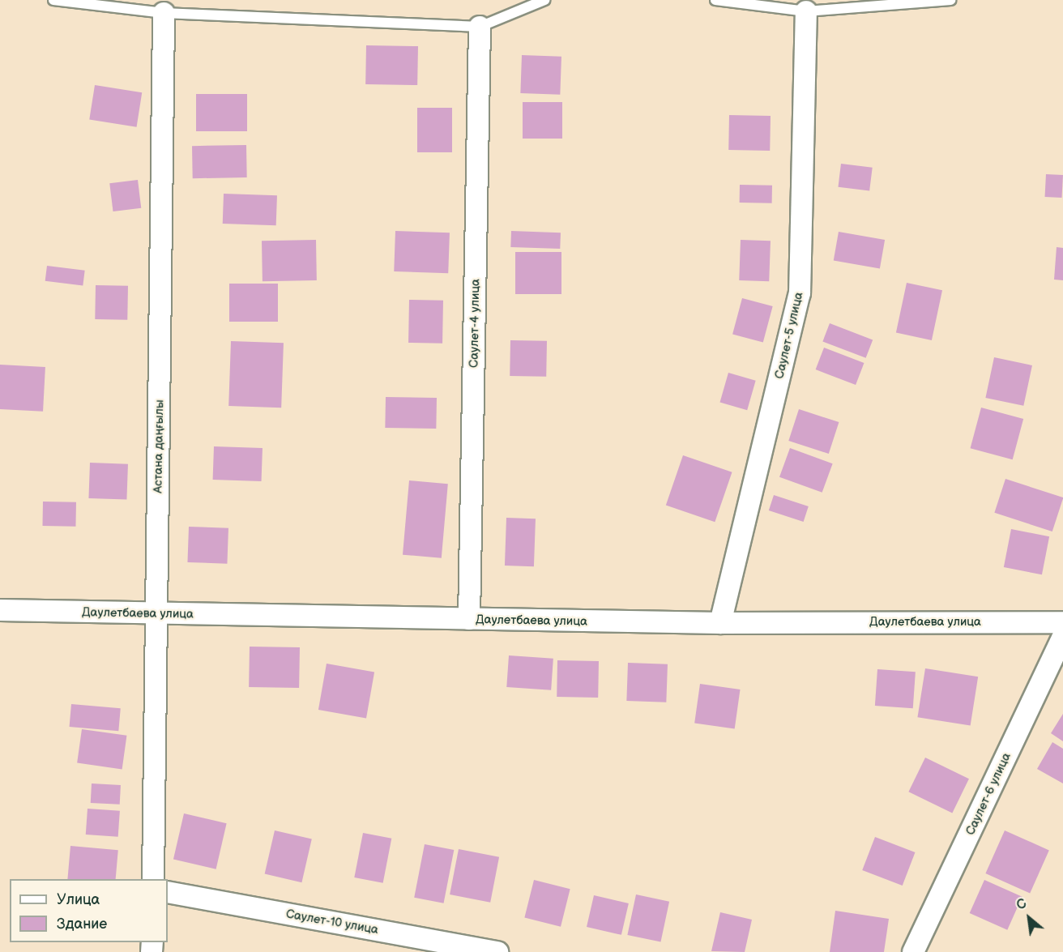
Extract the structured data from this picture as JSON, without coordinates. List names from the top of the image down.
{
  "streets": {
    "street": [
      "Саулет-4 улица",
      "Саулет-5 улица",
      "Астана даңғылы",
      "Даулетбаева улица",
      "Саулет-6 улица",
      "Саулет-10 улица"
    ]
  },
  "crossings": [
    ["Саулет-4 улица", "Даулетбаева улица"],
    ["Саулет-5 улица", "Даулетбаева улица"],
    ["Астана даңғылы", "Даулетбаева улица"]
  ],
  "legend": ["Улица", "Здание"],
  "north": "top left"
}
